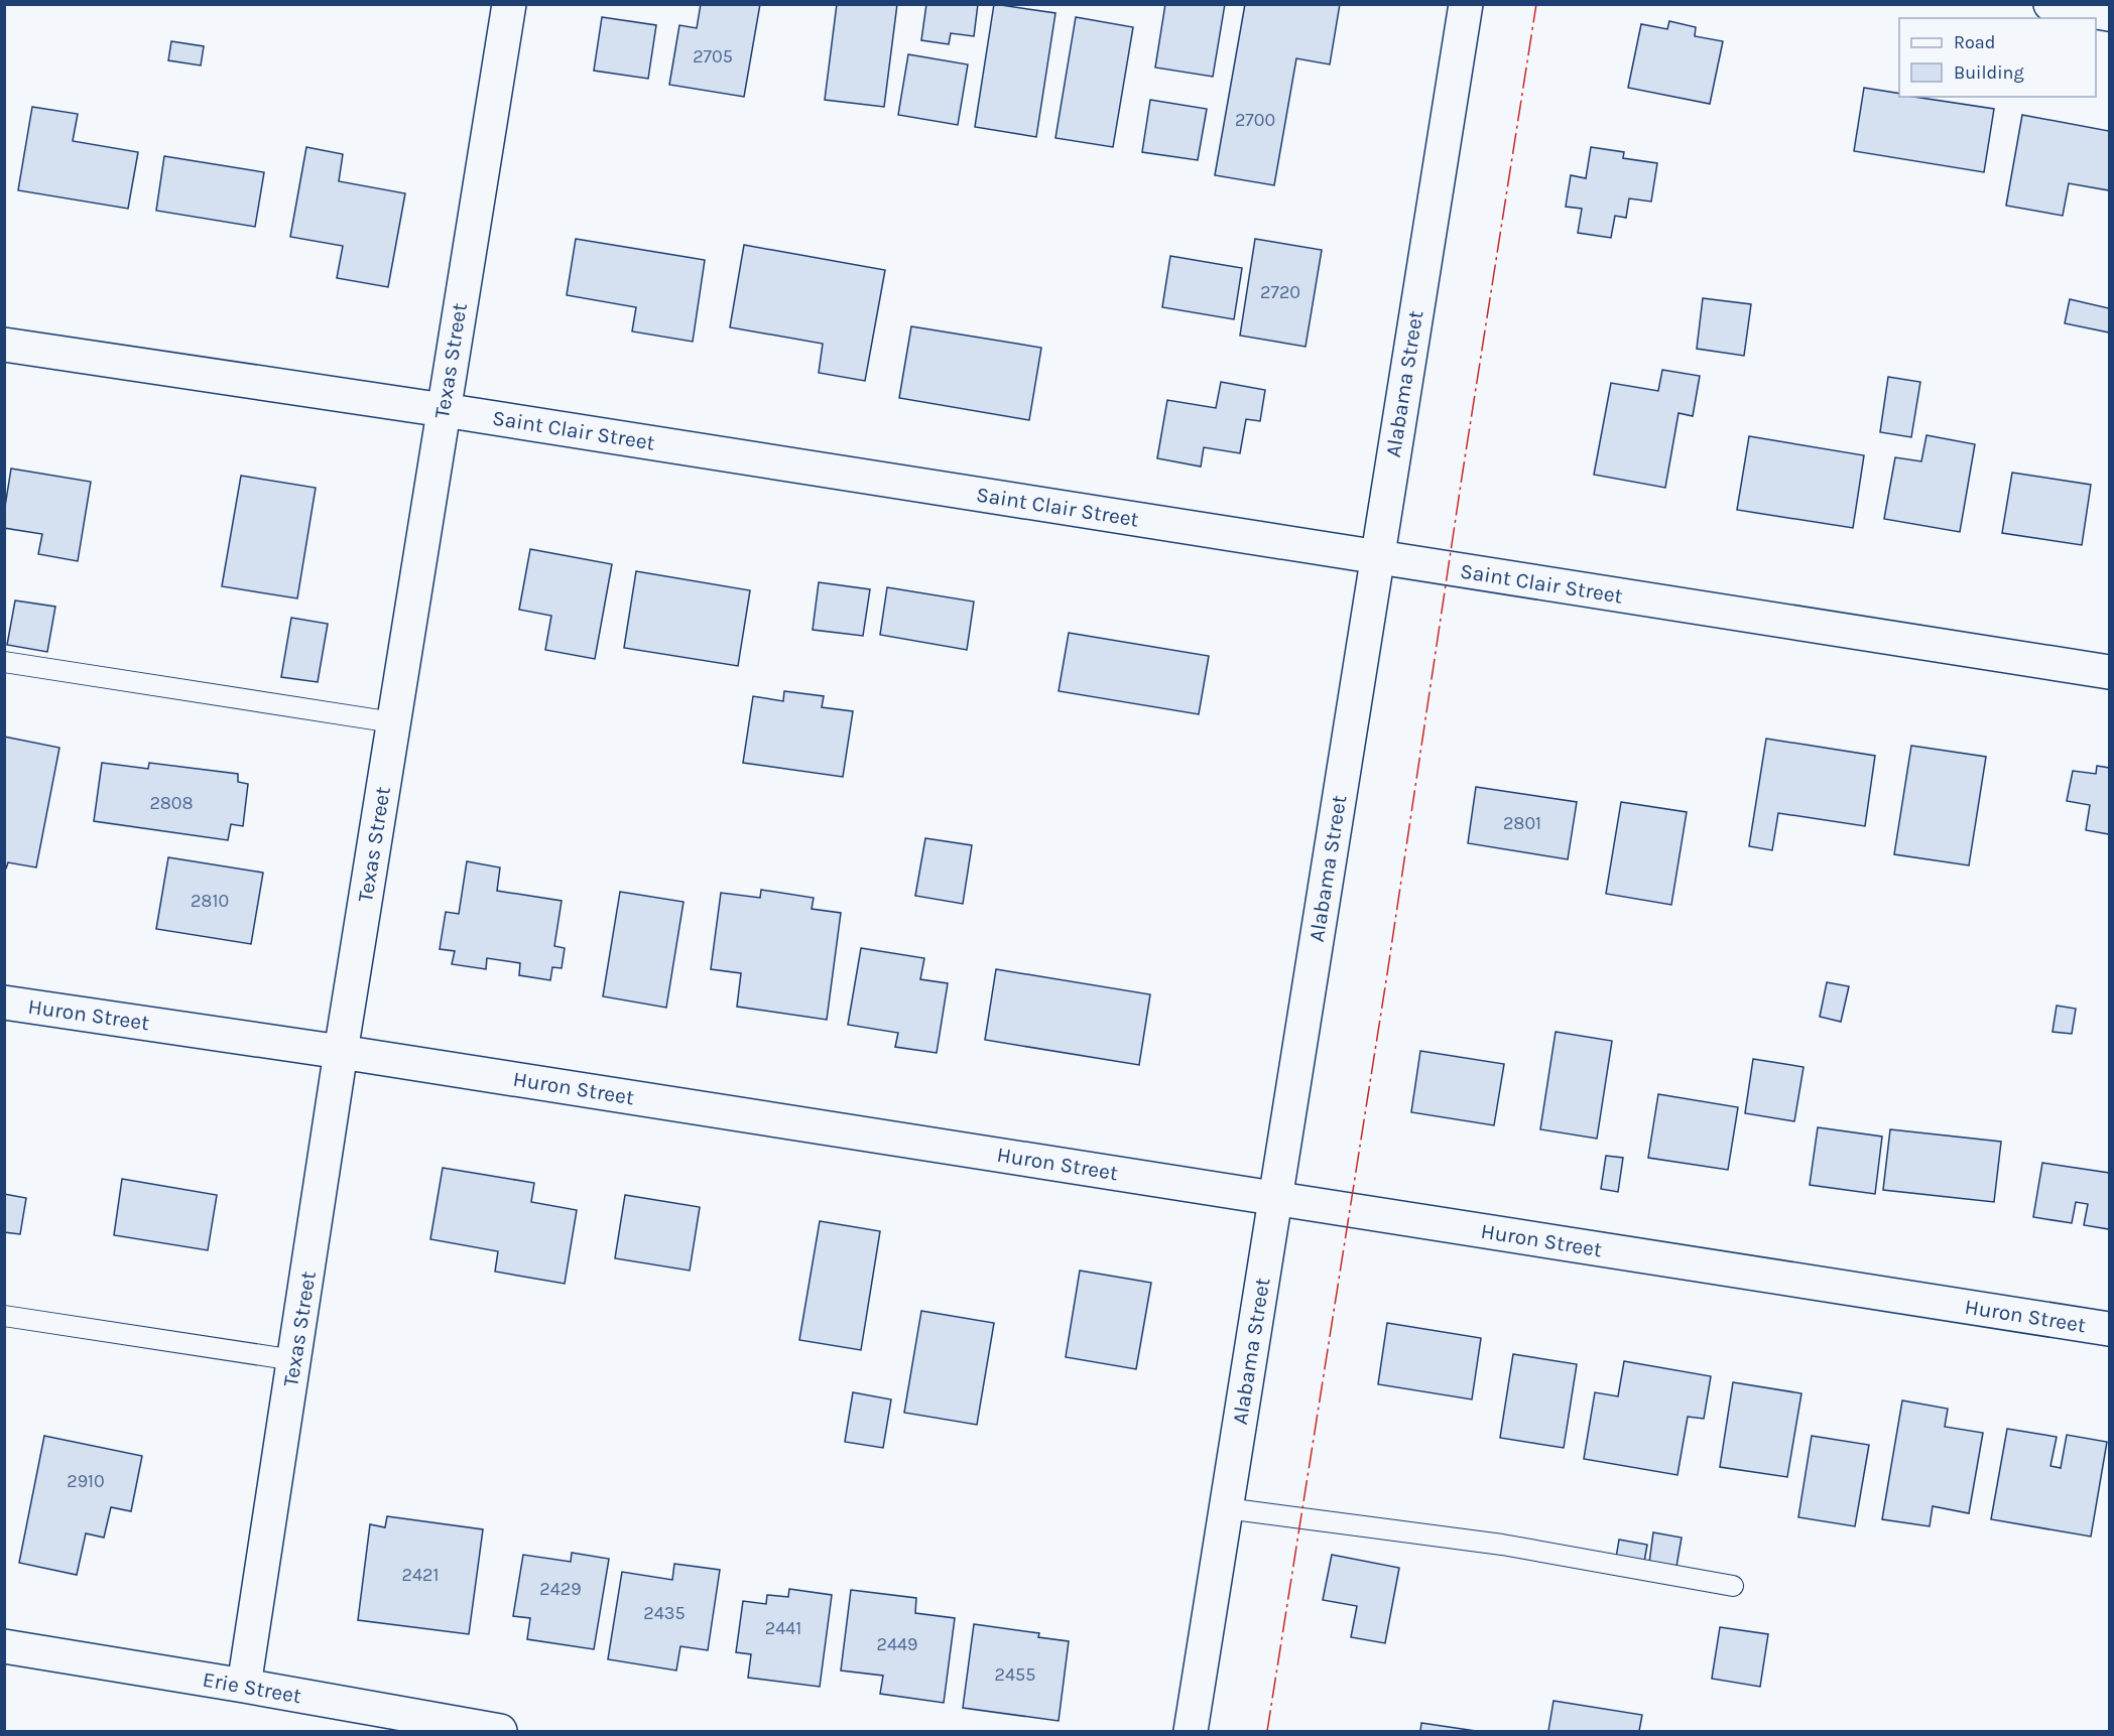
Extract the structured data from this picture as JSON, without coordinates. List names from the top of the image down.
{
  "streets": {
    "street": [
      "Texas Street",
      "Alabama Street",
      "Saint Clair Street",
      "Huron Street",
      "Erie Street"
    ]
  },
  "crossings": [
    ["Texas Street", "Saint Clair Street"],
    ["Texas Street", "Huron Street"],
    ["Texas Street", "Erie Street"],
    ["Alabama Street", "Saint Clair Street"],
    ["Alabama Street", "Huron Street"]
  ],
  "house_numbers": [
    "2705",
    "2700",
    "2720",
    "2808",
    "2801",
    "2810",
    "2910",
    "2421",
    "2429",
    "2435",
    "2441",
    "2449",
    "2455"
  ],
  "legend": ["Road", "Building"]
}
